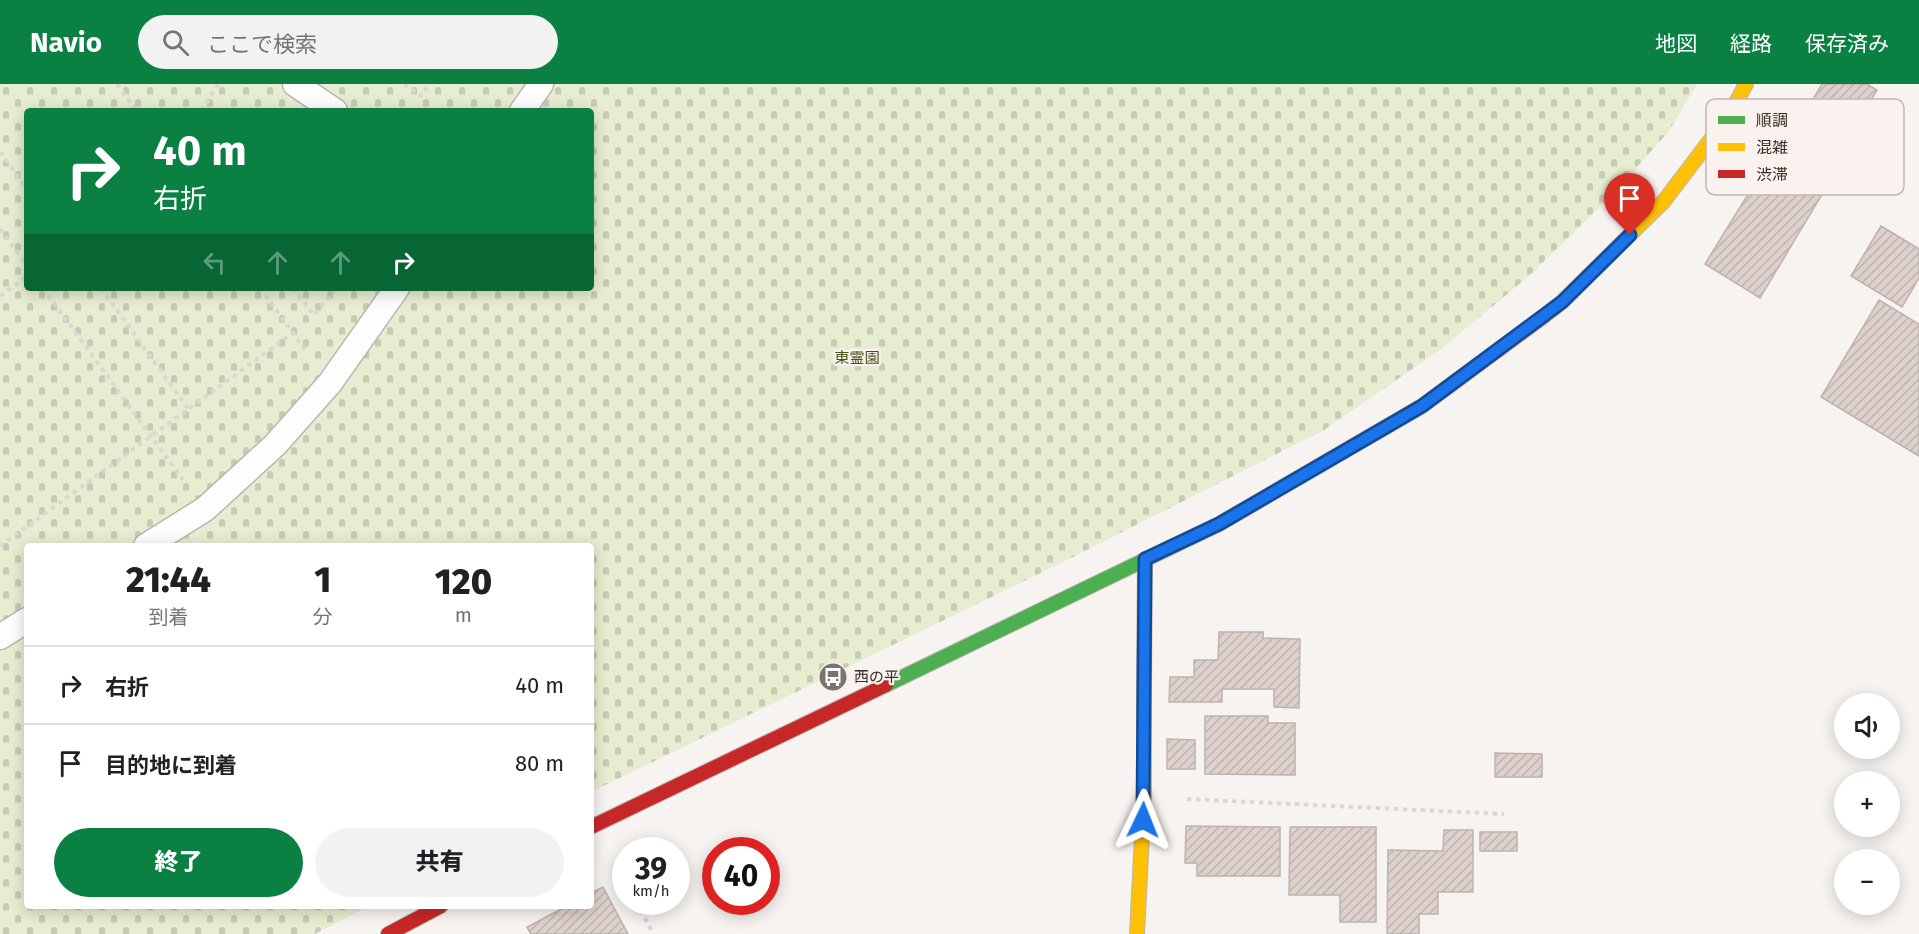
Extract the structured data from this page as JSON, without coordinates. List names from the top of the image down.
{
  "parks": ["東霊園"],
  "places": {
    "bus stop": ["西の平"]
  },
  "legend": ["順調", "混雑", "渋滞"],
  "page": {
    "header": "Navio",
    "search": "ここで検索",
    "nav": ["地図", "経路", "保存済み"],
    "turn": ["40 m", "右折"],
    "eta": [
      "21:44",
      "到着",
      "1",
      "分",
      "120",
      "m"
    ],
    "list": [
      {
        "name": "右折",
        "value": "40 m"
      },
      {
        "name": "目的地に到着",
        "value": "80 m"
      }
    ],
    "map_buttons": ["+", "−"],
    "buttons": ["終了", "共有"],
    "speed": "39 km/h",
    "limit": "40"
  }
}
